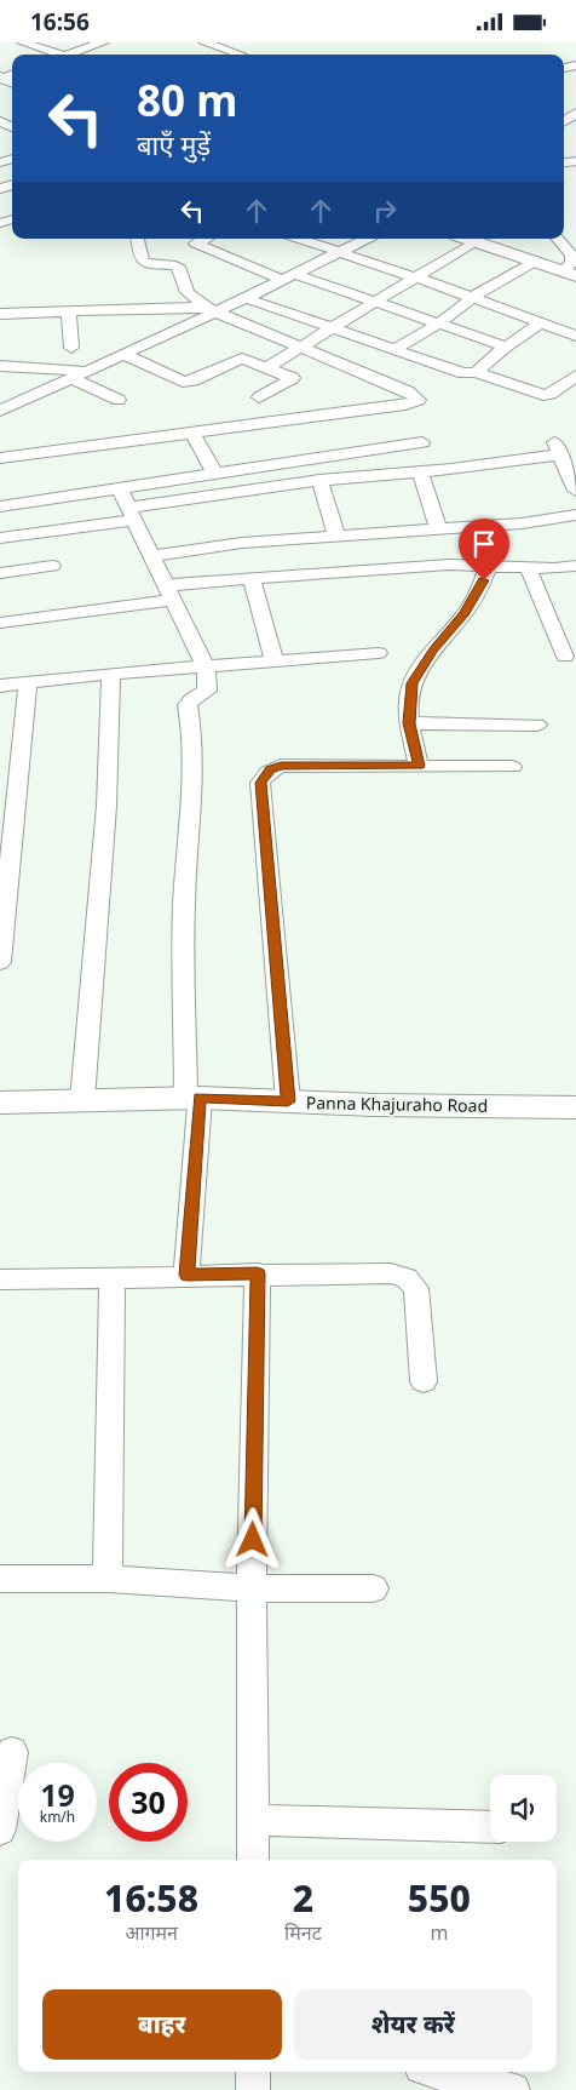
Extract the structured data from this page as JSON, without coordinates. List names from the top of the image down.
{
  "streets": {
    "main road": ["Panna Khajuraho Road"]
  },
  "page": {
    "status": "16:56",
    "turn": ["80 m", "बाएँ मुड़ें"],
    "speed": "19 km/h",
    "limit": "30",
    "eta": [
      "16:58",
      "आगमन",
      "2",
      "मिनट",
      "550",
      "m"
    ],
    "buttons": ["बाहर", "शेयर करें"]
  }
}
